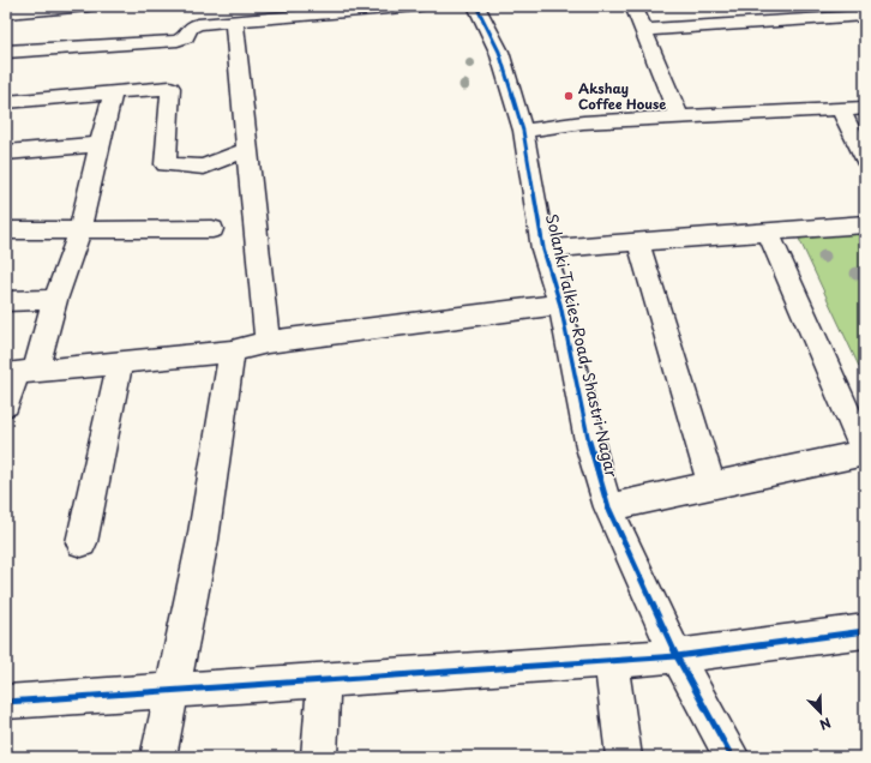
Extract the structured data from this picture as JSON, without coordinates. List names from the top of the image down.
{
  "streets": {
    "street": ["Solanki Talkies Road, Shastri Nagar"]
  },
  "places": ["Akshay Coffee House"],
  "north": "bottom right"
}
